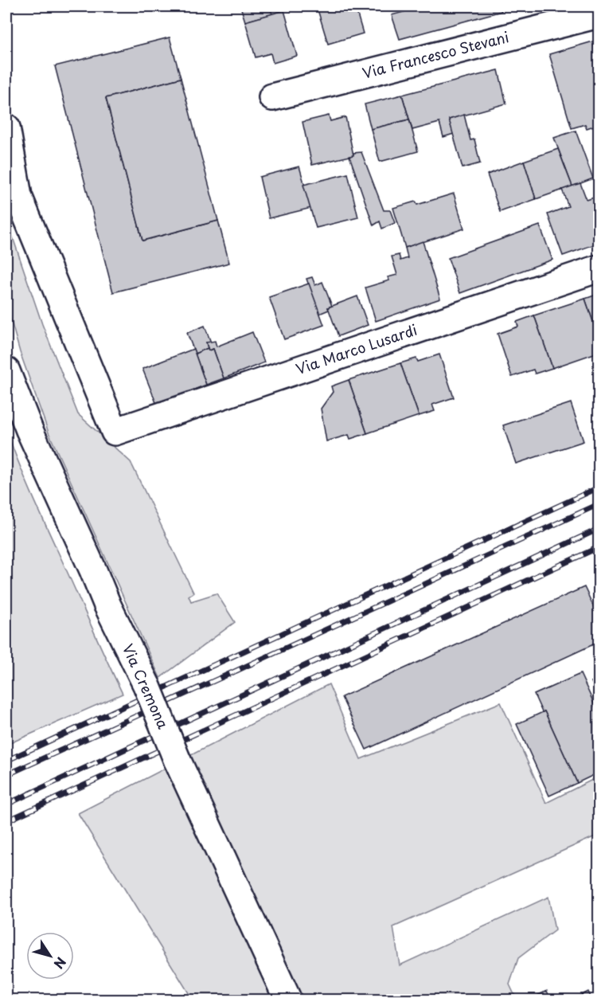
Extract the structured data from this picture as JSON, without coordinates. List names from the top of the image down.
{
  "streets": {
    "street": ["Via Francesco Stevani", "Via Marco Lusardi", "Via Cremona"]
  },
  "north": "bottom right"
}
